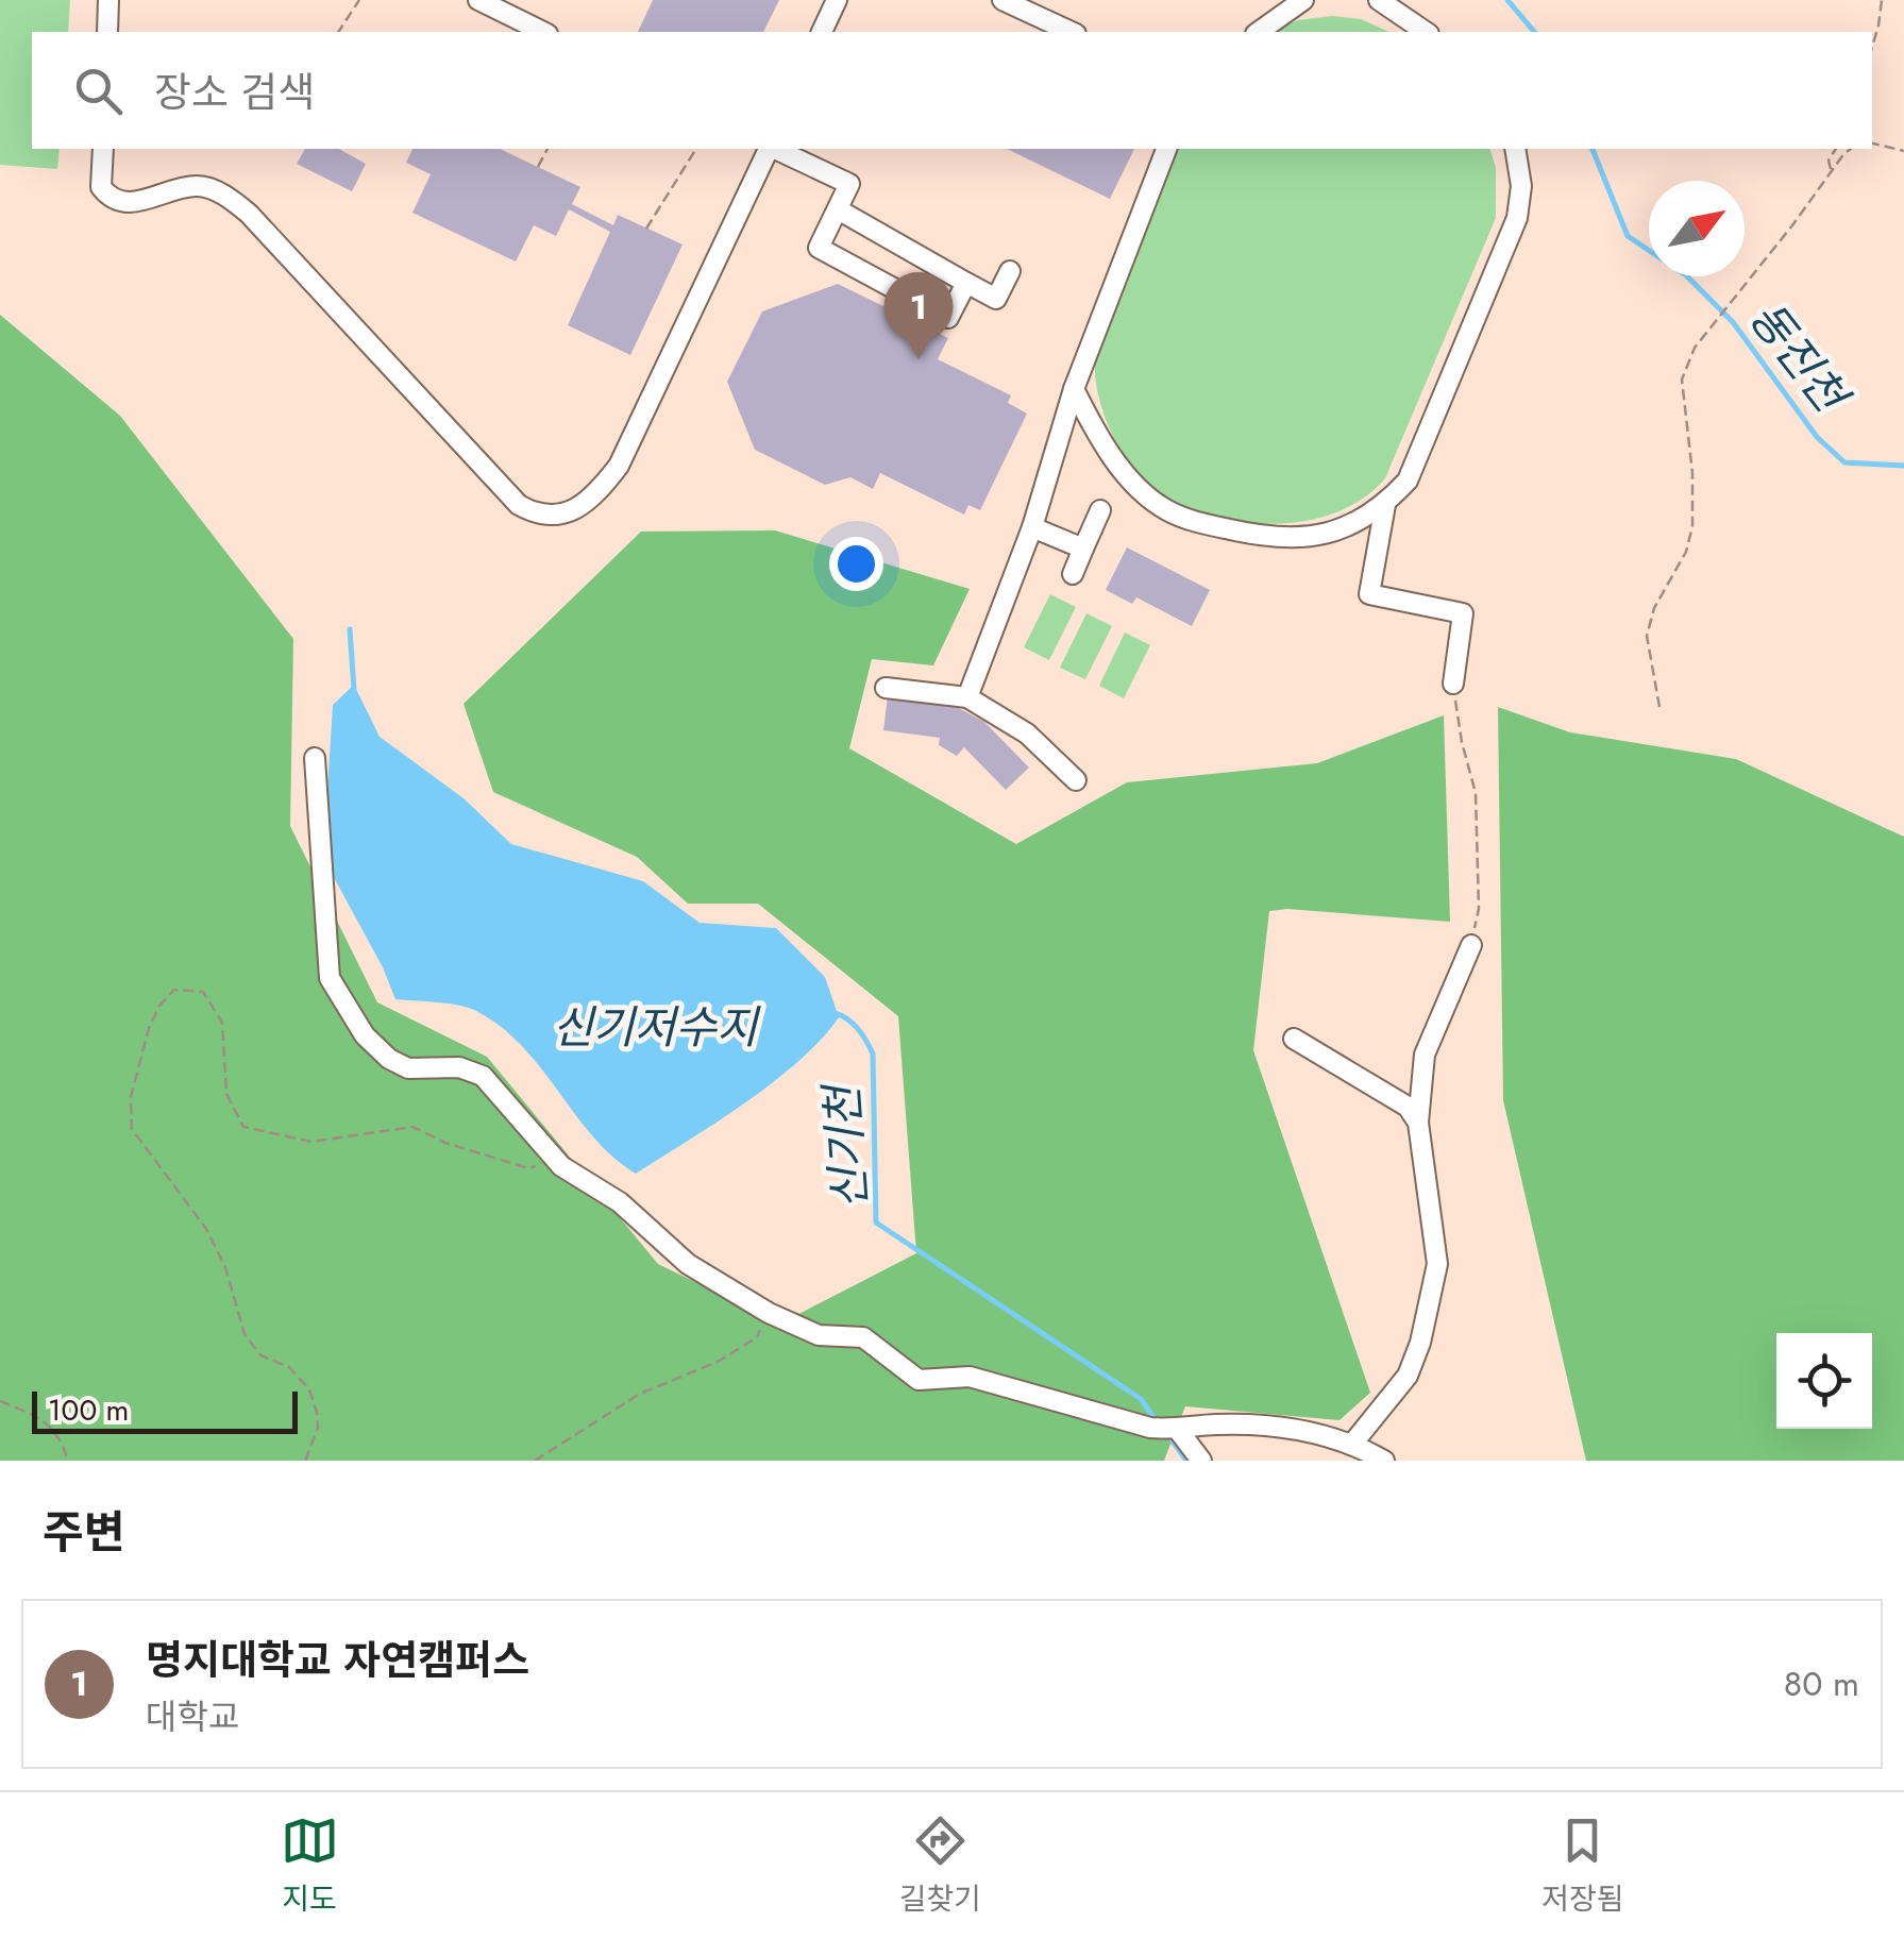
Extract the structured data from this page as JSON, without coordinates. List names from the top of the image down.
{
  "water": ["동진천", "신기저수지", "신기천"],
  "scale_bar": "100 m",
  "north": "top right",
  "page": {
    "search": "장소 검색",
    "pins": "1",
    "scale": "100 m",
    "heading": "주변",
    "list": [
      {
        "mark": "1",
        "name": "명지대학교 자연캠퍼스",
        "note": "대학교",
        "value": "80 m"
      }
    ],
    "nav": ["지도", "길찾기", "저장됨"]
  }
}
